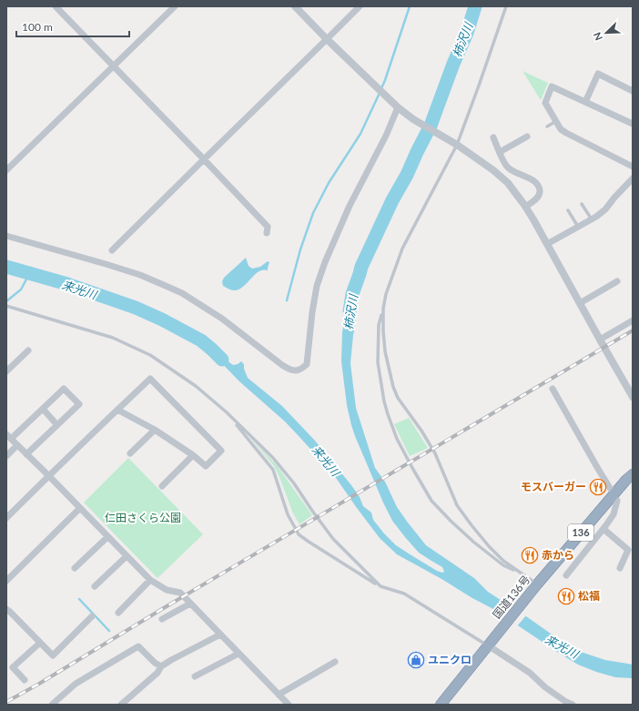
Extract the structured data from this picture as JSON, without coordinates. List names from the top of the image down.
{
  "streets": {
    "highway": ["136", "国道136号"]
  },
  "water": ["柿沢川", "来光川"],
  "parks": ["仁田さくら公園"],
  "places": {
    "restaurant": ["モスバーガー", "赤から", "松福"],
    "shop": ["ユニクロ"]
  },
  "scale_bar": "100 m",
  "north": "bottom left"
}
